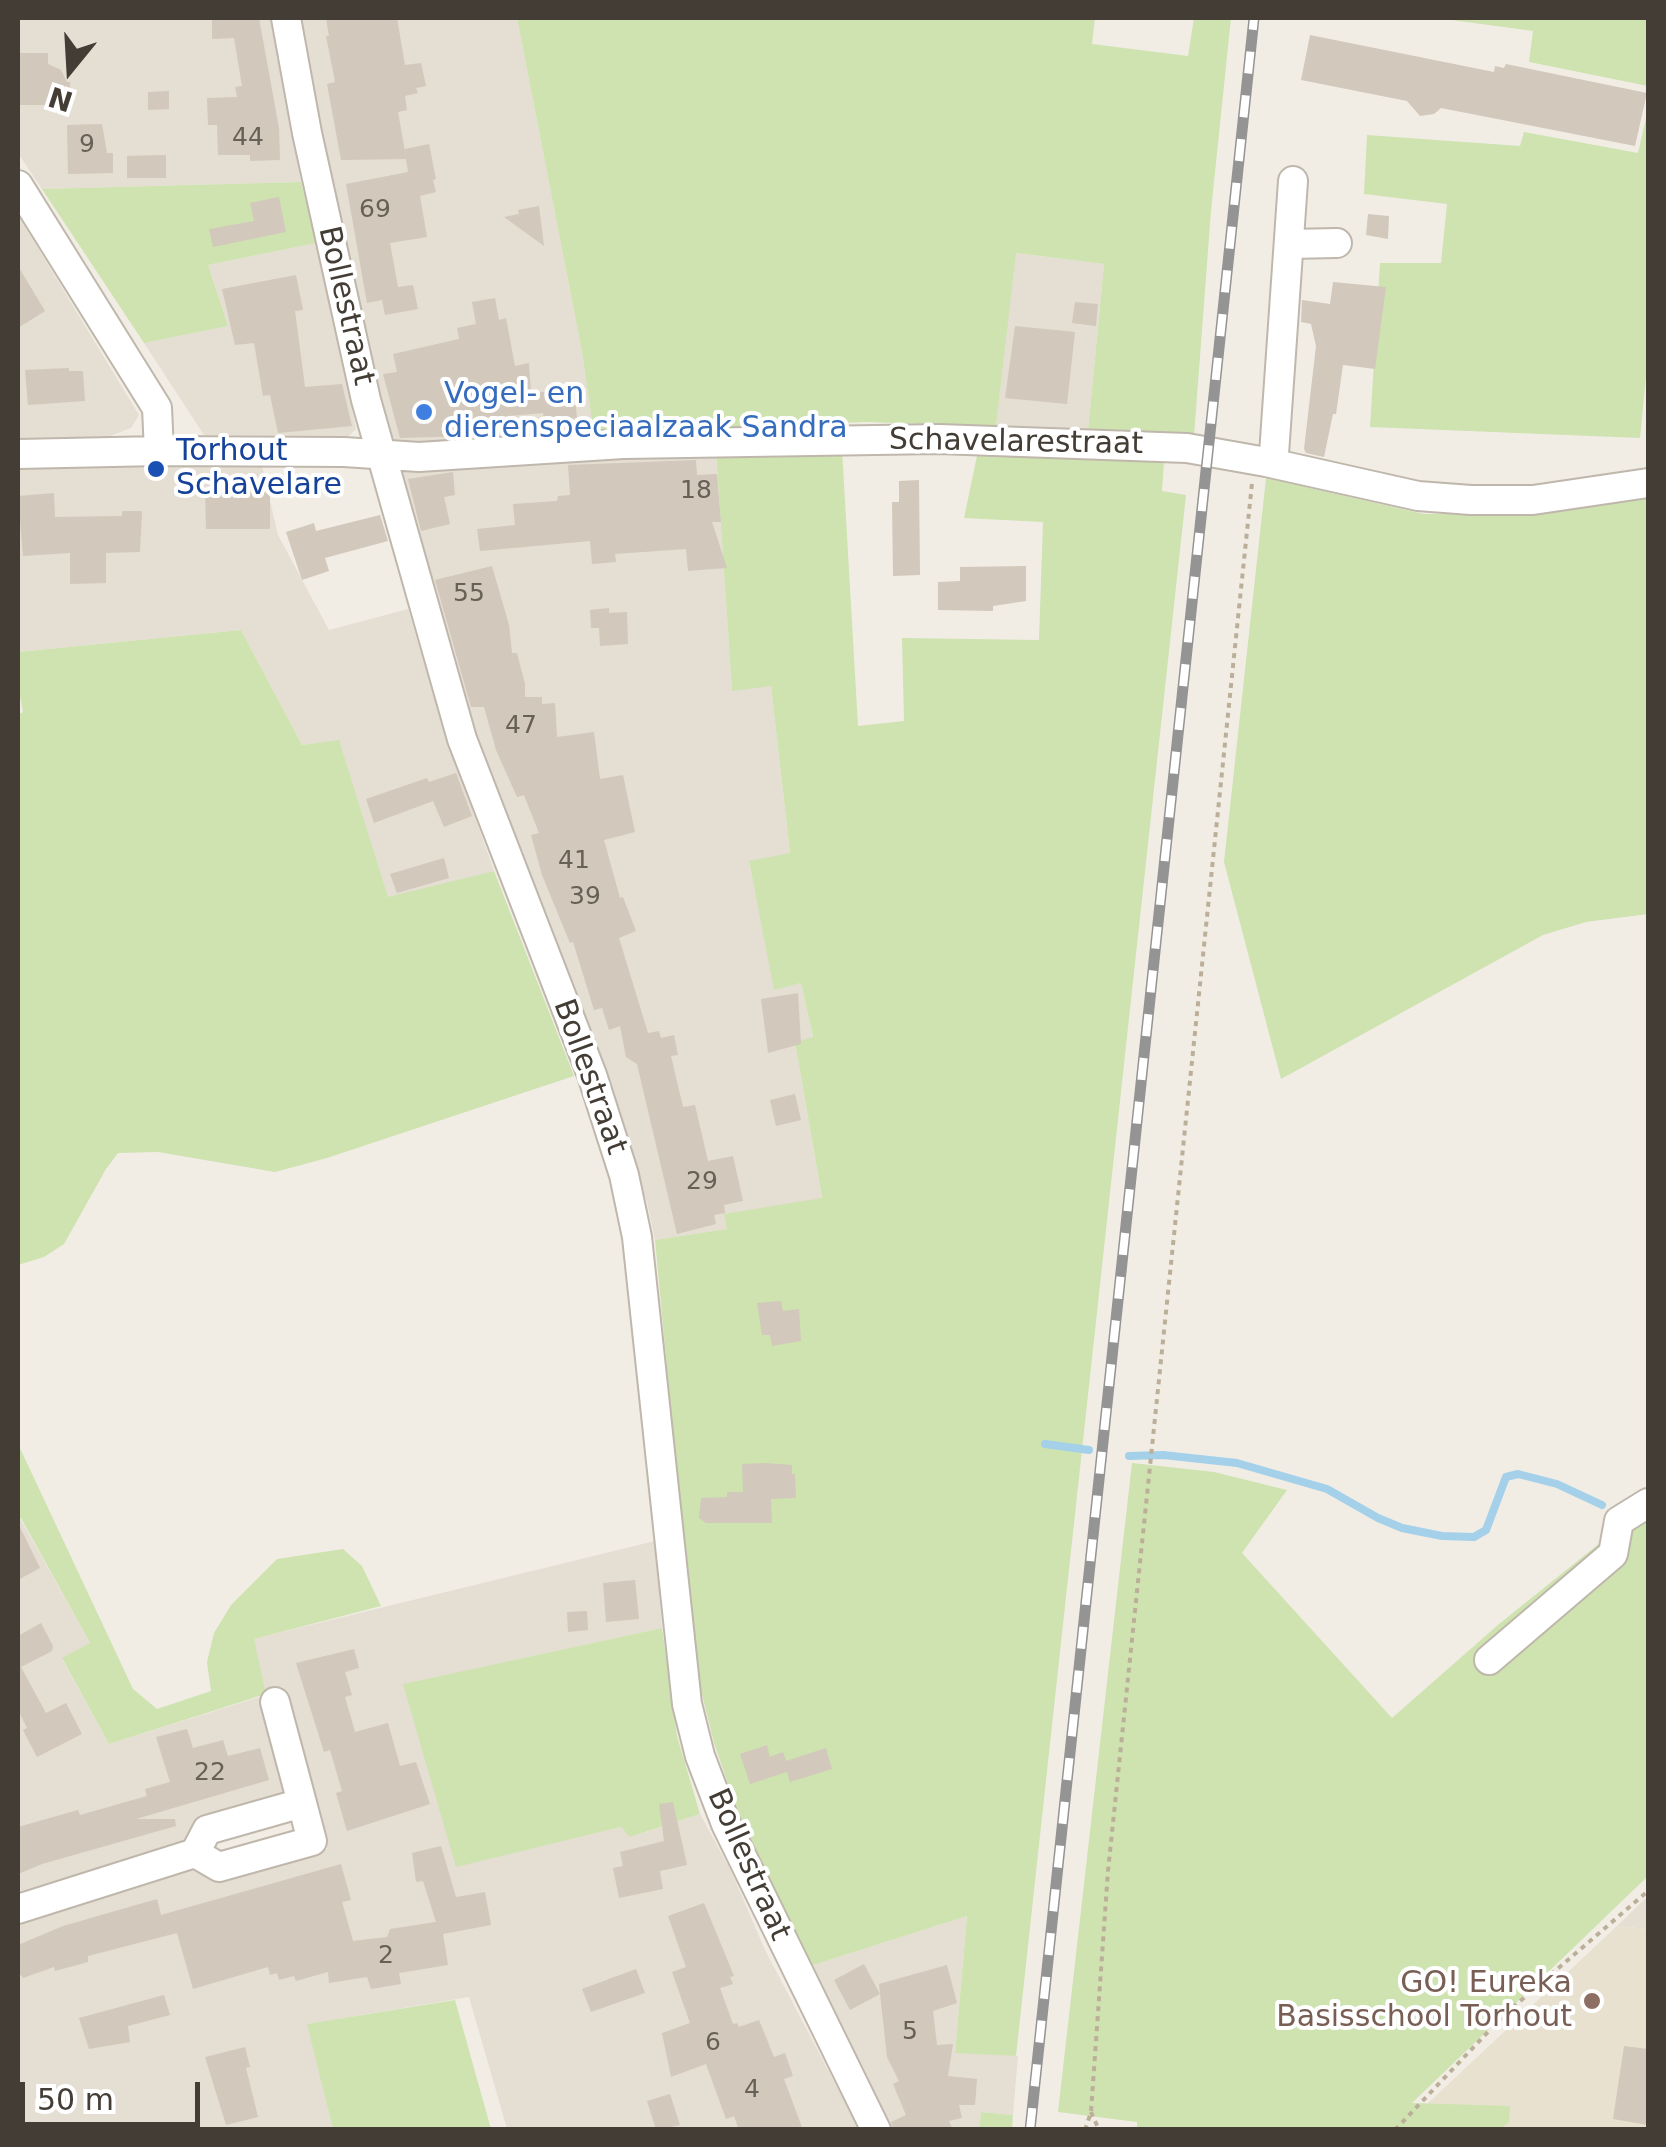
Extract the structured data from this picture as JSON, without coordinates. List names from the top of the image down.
{
  "streets": {
    "street": ["Bollestraat", "Schavelarestraat"]
  },
  "crossings": [
    ["Bollestraat", "Schavelarestraat"]
  ],
  "places": ["Vogel- en dierenspeciaalzaak Sandra", "Torhout Schavelare", "GO! Eureka Basisschool Torhout"],
  "house_numbers": [
    "44",
    "9",
    "69",
    "18",
    "55",
    "47",
    "41",
    "39",
    "29",
    "22",
    "2",
    "5",
    "6",
    "4"
  ],
  "scale_bar": "50 m",
  "north": "bottom"
}
